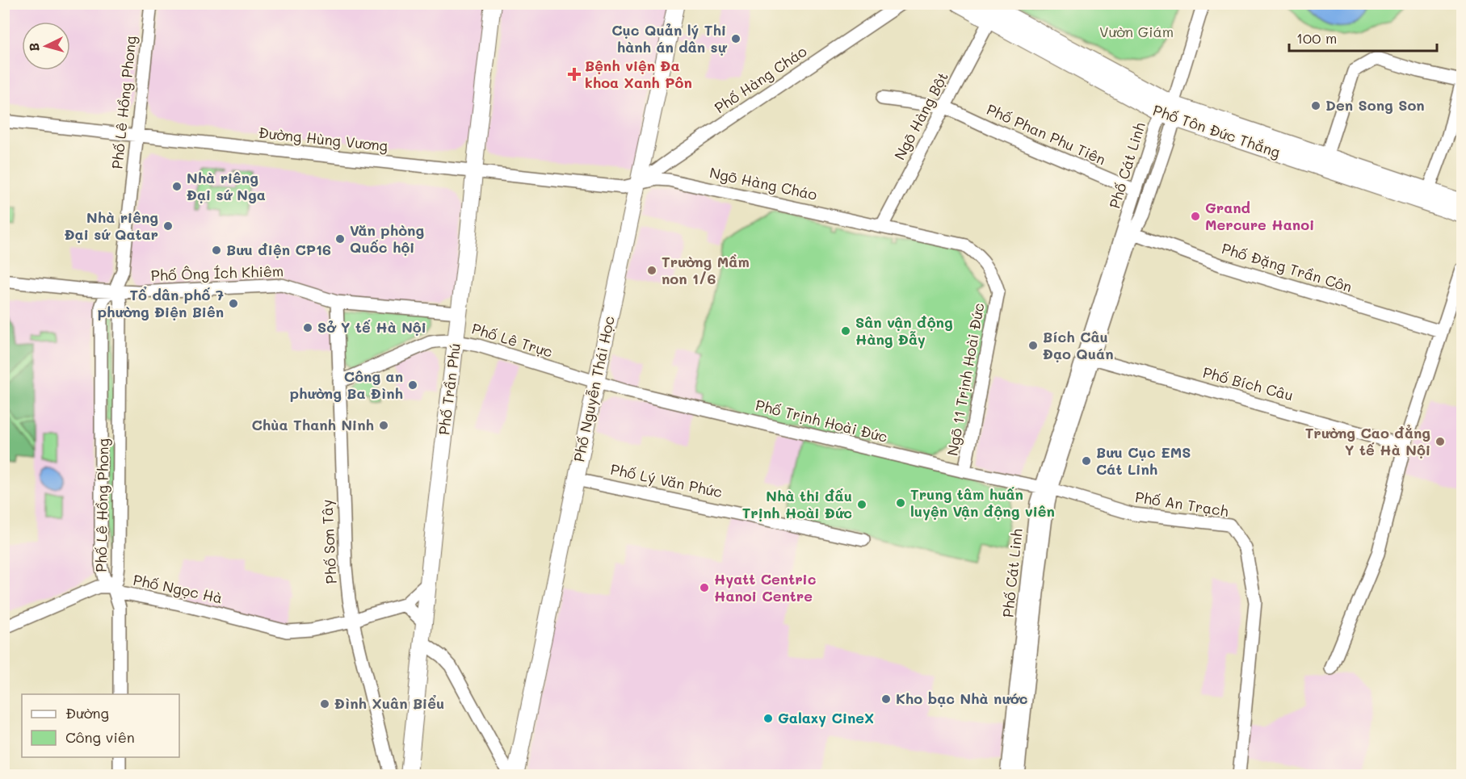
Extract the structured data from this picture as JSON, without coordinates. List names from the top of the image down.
{
  "streets": {
    "main road": ["Phố Tôn Đức Thắng", "Phố Trần Phú", "Phố Nguyễn Thái Học"],
    "street": [
      "Phố Hàng Cháo",
      "Phố Lê Hồng Phong",
      "Ngõ Hàng Bột",
      "Phố Phan Phu Tiên",
      "Đường Hùng Vương",
      "Phố Cát Linh",
      "Ngõ Hàng Cháo",
      "Phố Đặng Trần Côn",
      "Phố Ông Ích Khiêm",
      "Phố Lê Trực",
      "Ngõ 11 Trịnh Hoài Đức",
      "Phố Bích Câu",
      "Phố Trịnh Hoài Đức",
      "Phố Lý Văn Phức",
      "Phố An Trạch",
      "Phố Sơn Tây",
      "Phố Ngọc Hà"
    ]
  },
  "crossings": [
    ["Phố Hàng Cháo", "Đường Hùng Vương"],
    ["Phố Hàng Cháo", "Ngõ Hàng Cháo"],
    ["Phố Hàng Cháo", "Phố Nguyễn Thái Học"],
    ["Phố Lê Hồng Phong", "Đường Hùng Vương"],
    ["Phố Lê Hồng Phong", "Phố Ông Ích Khiêm"],
    ["Phố Lê Hồng Phong", "Phố Ngọc Hà"],
    ["Ngõ Hàng Bột", "Phố Tôn Đức Thắng"],
    ["Ngõ Hàng Bột", "Phố Phan Phu Tiên"],
    ["Ngõ Hàng Bột", "Ngõ Hàng Cháo"],
    ["Ngõ Hàng Bột", "Ngõ 11 Trịnh Hoài Đức"],
    ["Phố Tôn Đức Thắng", "Phố Cát Linh"],
    ["Phố Phan Phu Tiên", "Phố Cát Linh"],
    ["Đường Hùng Vương", "Ngõ Hàng Cháo"],
    ["Đường Hùng Vương", "Phố Trần Phú"],
    ["Đường Hùng Vương", "Phố Nguyễn Thái Học"],
    ["Phố Cát Linh", "Phố Đặng Trần Côn"],
    ["Phố Cát Linh", "Phố Bích Câu"],
    ["Phố Cát Linh", "Phố Trịnh Hoài Đức"],
    ["Phố Cát Linh", "Phố An Trạch"],
    ["Ngõ Hàng Cháo", "Ngõ 11 Trịnh Hoài Đức"],
    ["Ngõ Hàng Cháo", "Phố Nguyễn Thái Học"],
    ["Phố Ông Ích Khiêm", "Phố Trần Phú"],
    ["Phố Ông Ích Khiêm", "Phố Sơn Tây"],
    ["Phố Lê Trực", "Phố Trần Phú"],
    ["Phố Lê Trực", "Phố Nguyễn Thái Học"],
    ["Phố Lê Trực", "Phố Trịnh Hoài Đức"],
    ["Phố Lê Trực", "Phố Sơn Tây"],
    ["Ngõ 11 Trịnh Hoài Đức", "Phố Trịnh Hoài Đức"],
    ["Phố Nguyễn Thái Học", "Phố Trịnh Hoài Đức"],
    ["Phố Nguyễn Thái Học", "Phố Lý Văn Phức"],
    ["Phố Trịnh Hoài Đức", "Phố An Trạch"],
    ["Phố Sơn Tây", "Phố Ngọc Hà"]
  ],
  "parks": ["Vườn Giám"],
  "places": {
    "other": [
      "Cục Quản lý Thi hành án dân sự",
      "Den Song Son",
      "Nhà riêng Đại sứ Nga",
      "Grand Mercure Hanoi",
      "Nhà riêng Đại sứ Qatar",
      "Văn phòng Quốc hội",
      "Bưu điện CP16",
      "Trường Mầm non 1/6",
      "Tổ dân phố 7 phường Điện Biên",
      "Sở Y tế Hà Nội",
      "Sân vận động Hàng Đẫy",
      "Bích Câu Đạo Quán",
      "Công an phường Ba Đình",
      "Chùa Thanh Ninh",
      "Trường Cao đẳng Y tế Hà Nội",
      "Bưu Cục EMS Cát Linh",
      "Trung tâm huấn luyện Vận động viên",
      "Nhà thi đấu Trịnh Hoài Đức",
      "Hyatt Centric Hanoi Centre",
      "Kho bạc Nhà nước",
      "Đình Xuân Biểu",
      "Galaxy CineX"
    ],
    "health": ["Bệnh viện Đa khoa Xanh Pôn"]
  },
  "legend": ["Đường", "Công viên"],
  "scale_bar": "100 m",
  "north": "left"
}
